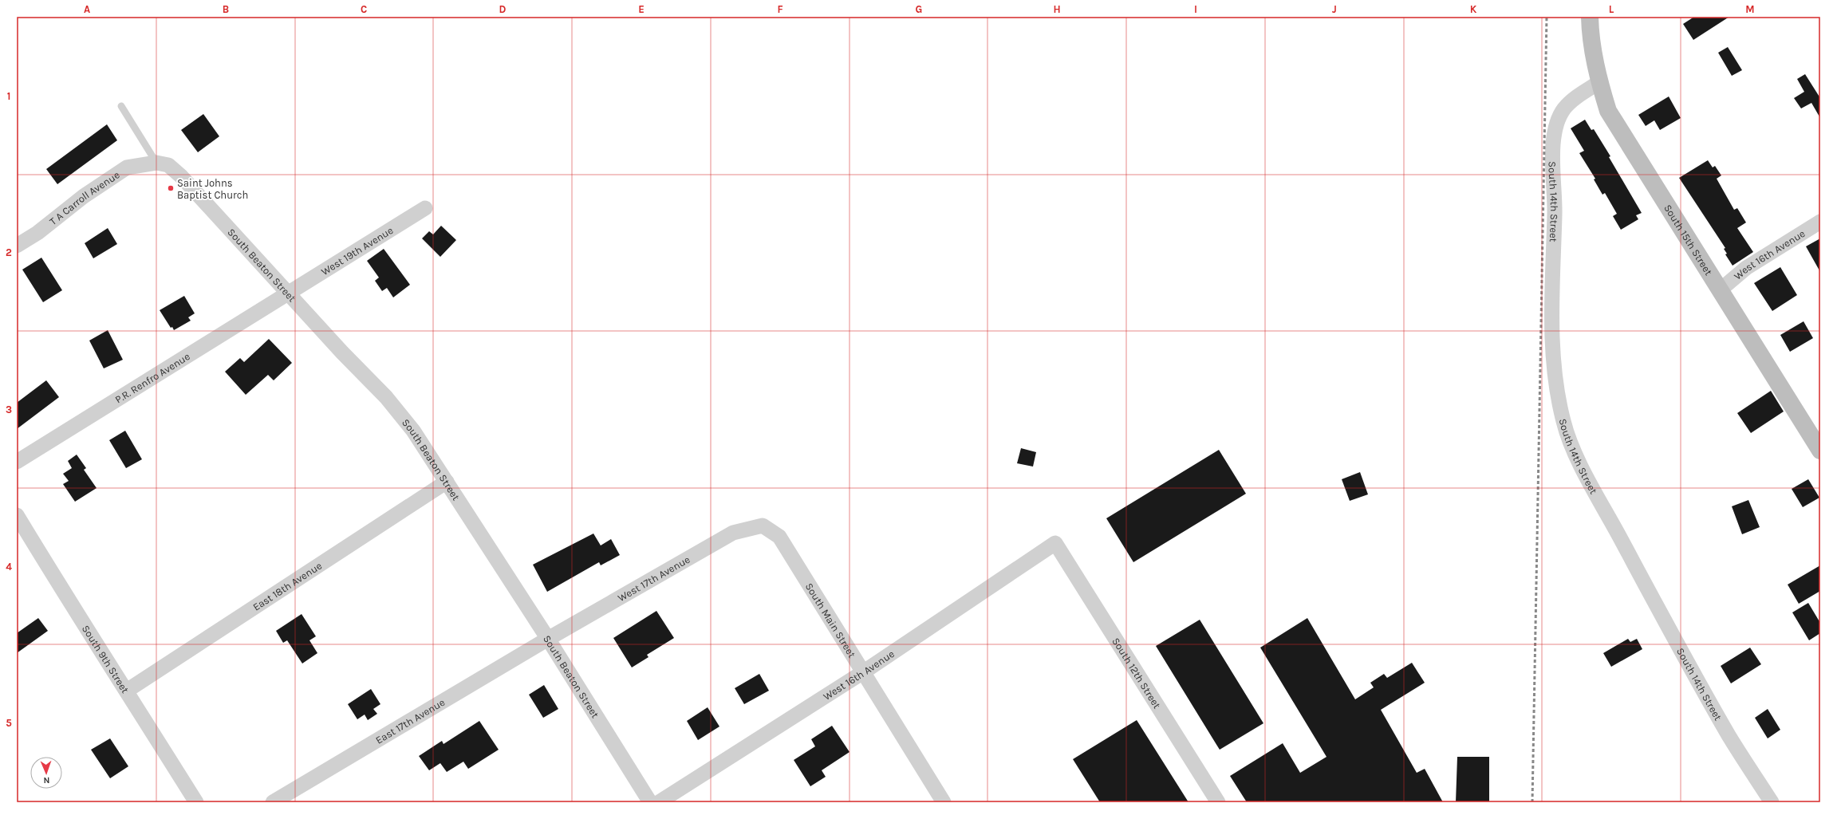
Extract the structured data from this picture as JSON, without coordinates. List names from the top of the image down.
{
  "streets": {
    "main road": ["South 15th Street"],
    "street": [
      "T A Carroll Avenue",
      "South 14th Street",
      "West 19th Avenue",
      "West 16th Avenue",
      "South Beaton Street",
      "P.R. Renfro Avenue",
      "West 17th Avenue",
      "East 18th Avenue",
      "South Main Street",
      "South 9th Street",
      "South 12th Street",
      "East 17th Avenue"
    ]
  },
  "crossings": [
    ["T A Carroll Avenue", "South Beaton Street"],
    ["South 14th Street", "South 15th Street"],
    ["South 15th Street", "West 16th Avenue"],
    ["West 19th Avenue", "South Beaton Street"],
    ["West 19th Avenue", "P.R. Renfro Avenue"],
    ["West 16th Avenue", "South Main Street"],
    ["West 16th Avenue", "South 12th Street"],
    ["South Beaton Street", "P.R. Renfro Avenue"],
    ["South Beaton Street", "West 17th Avenue"],
    ["South Beaton Street", "East 18th Avenue"],
    ["South Beaton Street", "East 17th Avenue"],
    ["West 17th Avenue", "South Main Street"],
    ["West 17th Avenue", "East 17th Avenue"],
    ["East 18th Avenue", "South 9th Street"]
  ],
  "places": ["Saint Johns Baptist Church"],
  "north": "bottom",
  "grid": {
    "columns": [
      "A",
      "B",
      "C",
      "D",
      "E",
      "F",
      "G",
      "H",
      "I",
      "J",
      "K",
      "L",
      "M"
    ],
    "rows": [
      "1",
      "2",
      "3",
      "4",
      "5"
    ]
  }
}
